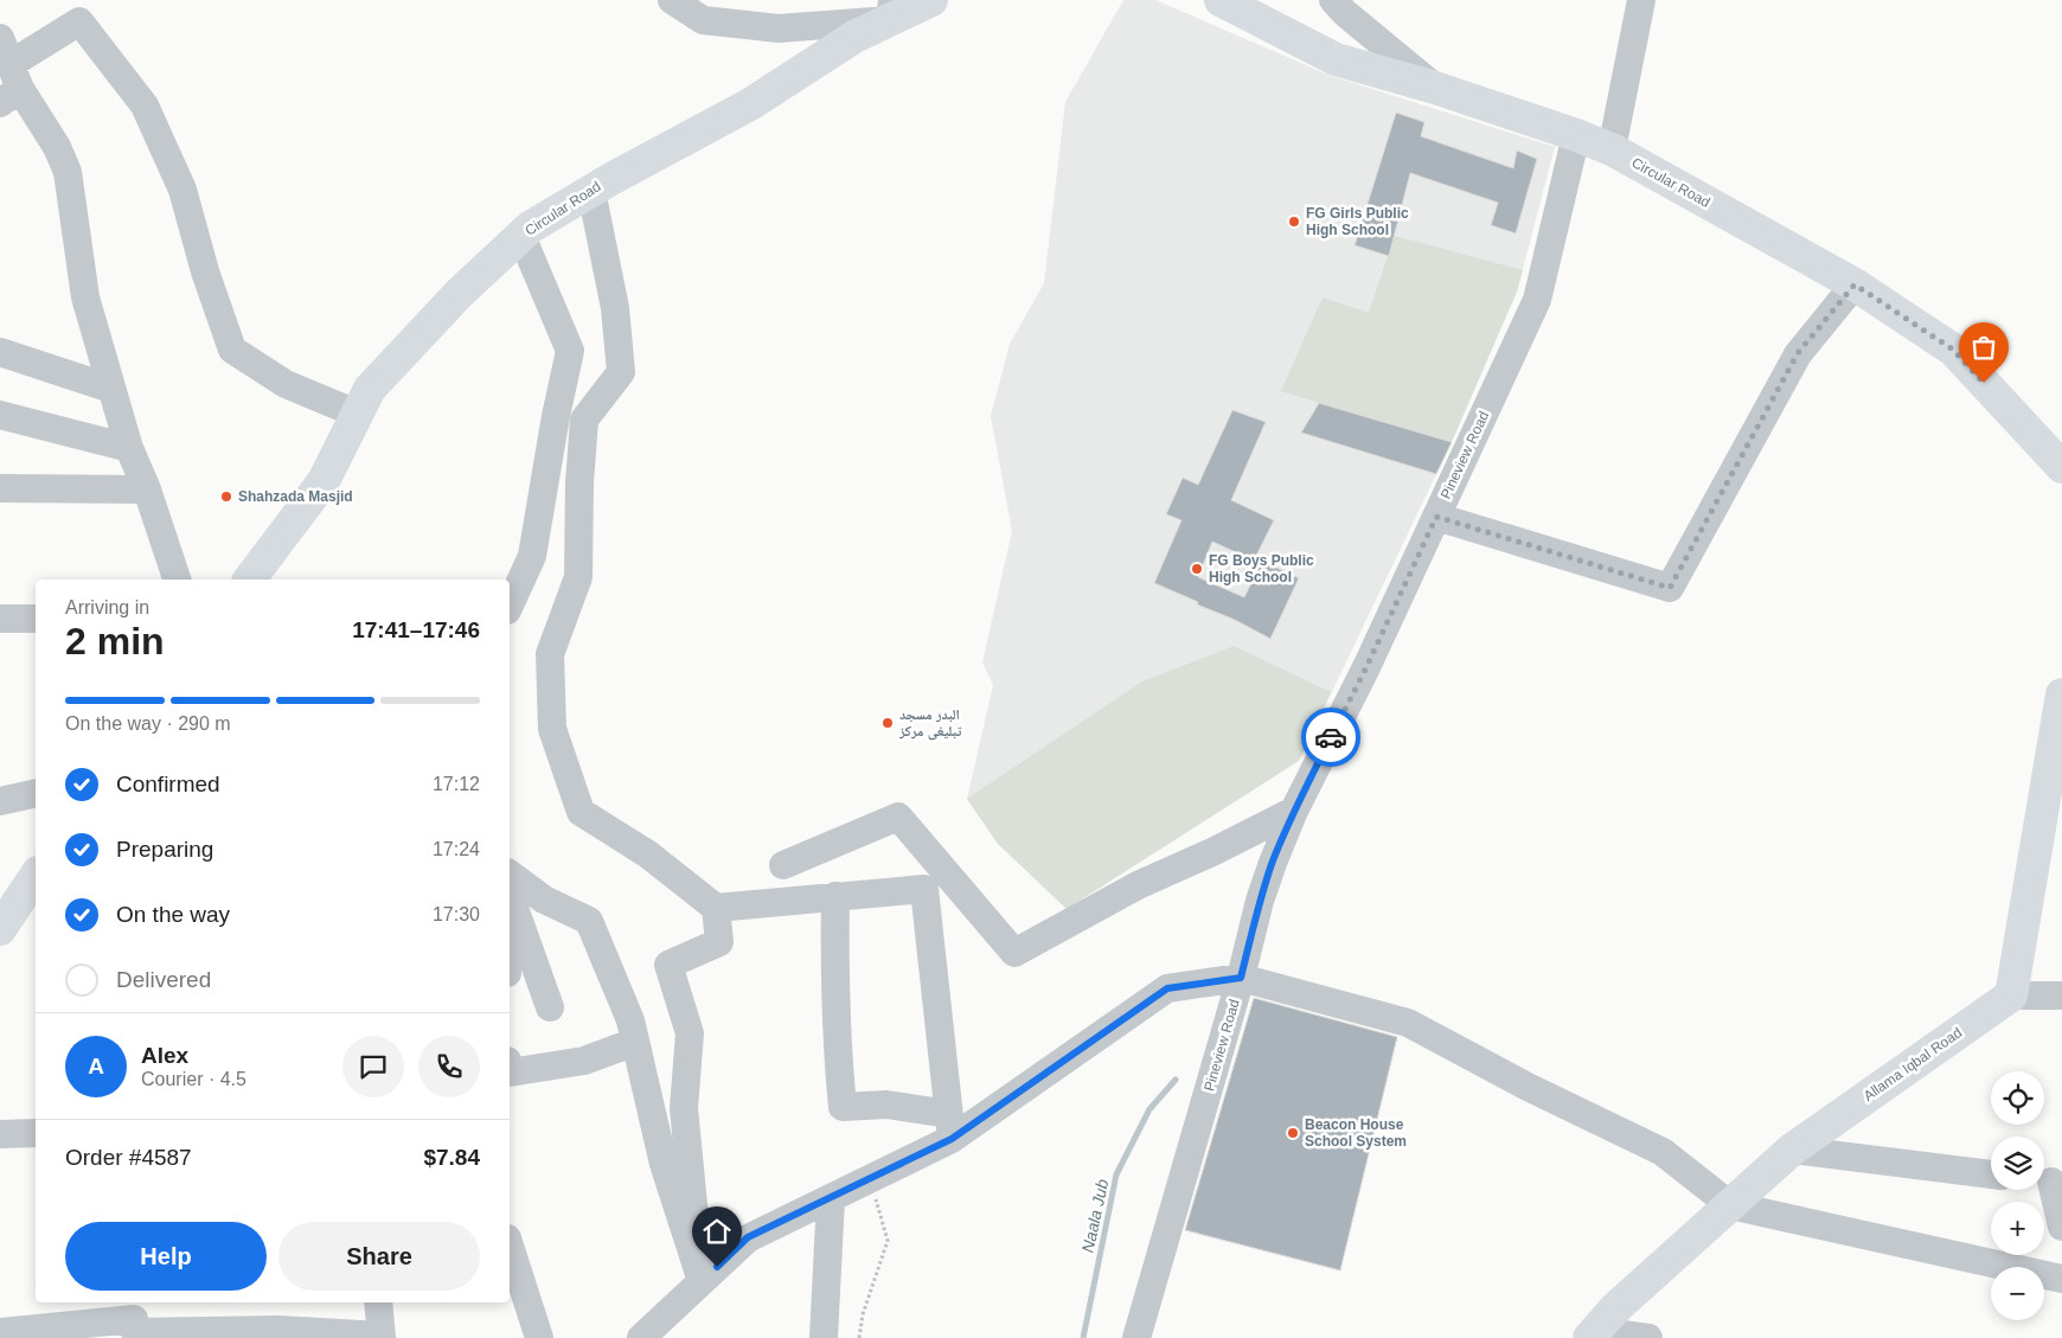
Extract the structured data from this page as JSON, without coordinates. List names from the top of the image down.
{
  "streets": {
    "main road": ["Circular Road", "Allama Iqbal Road"],
    "street": ["Pineview Road"]
  },
  "crossings": [
    ["Circular Road", "Pineview Road"]
  ],
  "water": ["Naala Jub"],
  "places": [
    "FG Girls Public High School",
    "Shahzada Masjid",
    "FG Boys Public High School",
    "البدر مسجد تبلیغی مرکز",
    "Beacon House School System"
  ],
  "page": {
    "heading": ["2 min", "Arriving in", "17:41–17:46"],
    "panel": [
      "Alex",
      "Courier · 4.5",
      "Order #4587",
      "$7.84"
    ],
    "bar": "On the way · 290 m",
    "list": [
      ["Confirmed", "17:12"],
      ["Preparing", "17:24"],
      ["On the way", "17:30"],
      "Delivered"
    ],
    "round": "A",
    "map_buttons": ["+", "−"],
    "buttons": ["Help", "Share"]
  }
}
